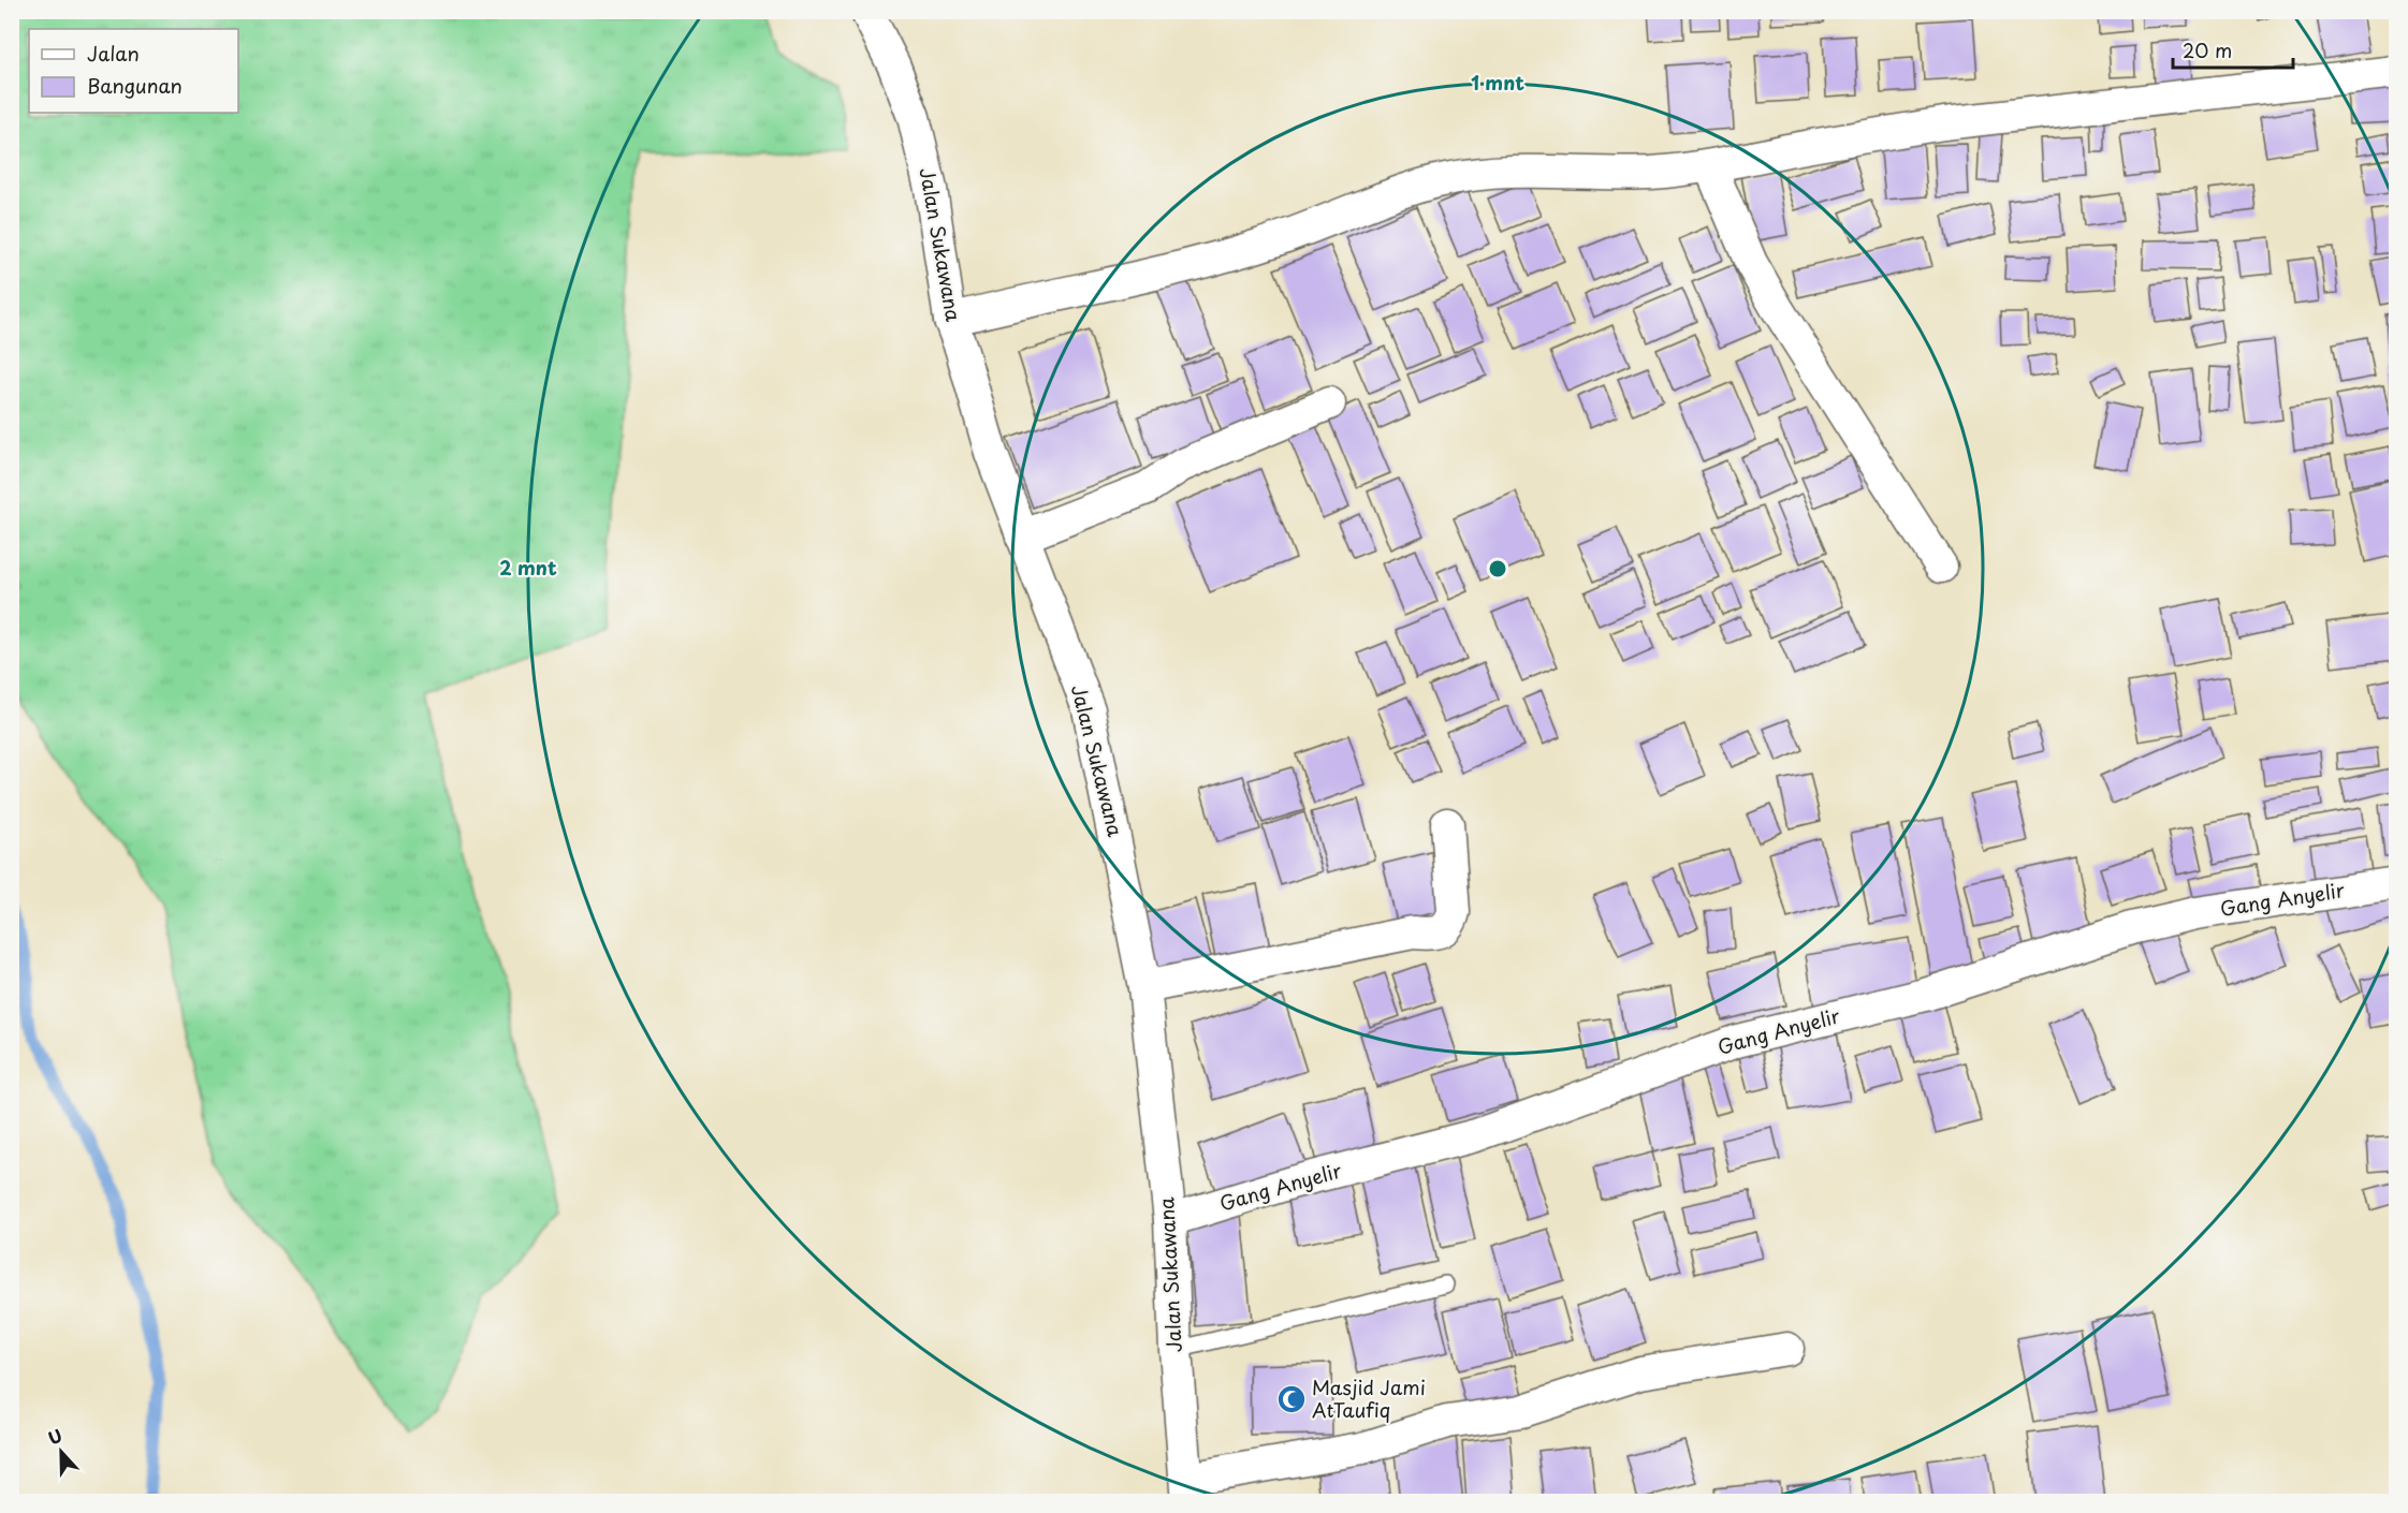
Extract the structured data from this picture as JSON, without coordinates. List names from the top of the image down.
{
  "streets": {
    "street": ["Jalan Sukawana", "Gang Anyelir"]
  },
  "crossings": [
    ["Jalan Sukawana", "Gang Anyelir"]
  ],
  "places": {
    "mosque": ["Masjid Jami AtTaufiq"]
  },
  "legend": ["Jalan", "Bangunan"],
  "scale_bar": "20 m",
  "north": "top",
  "rings": ["1 mnt", "2 mnt"]
}
